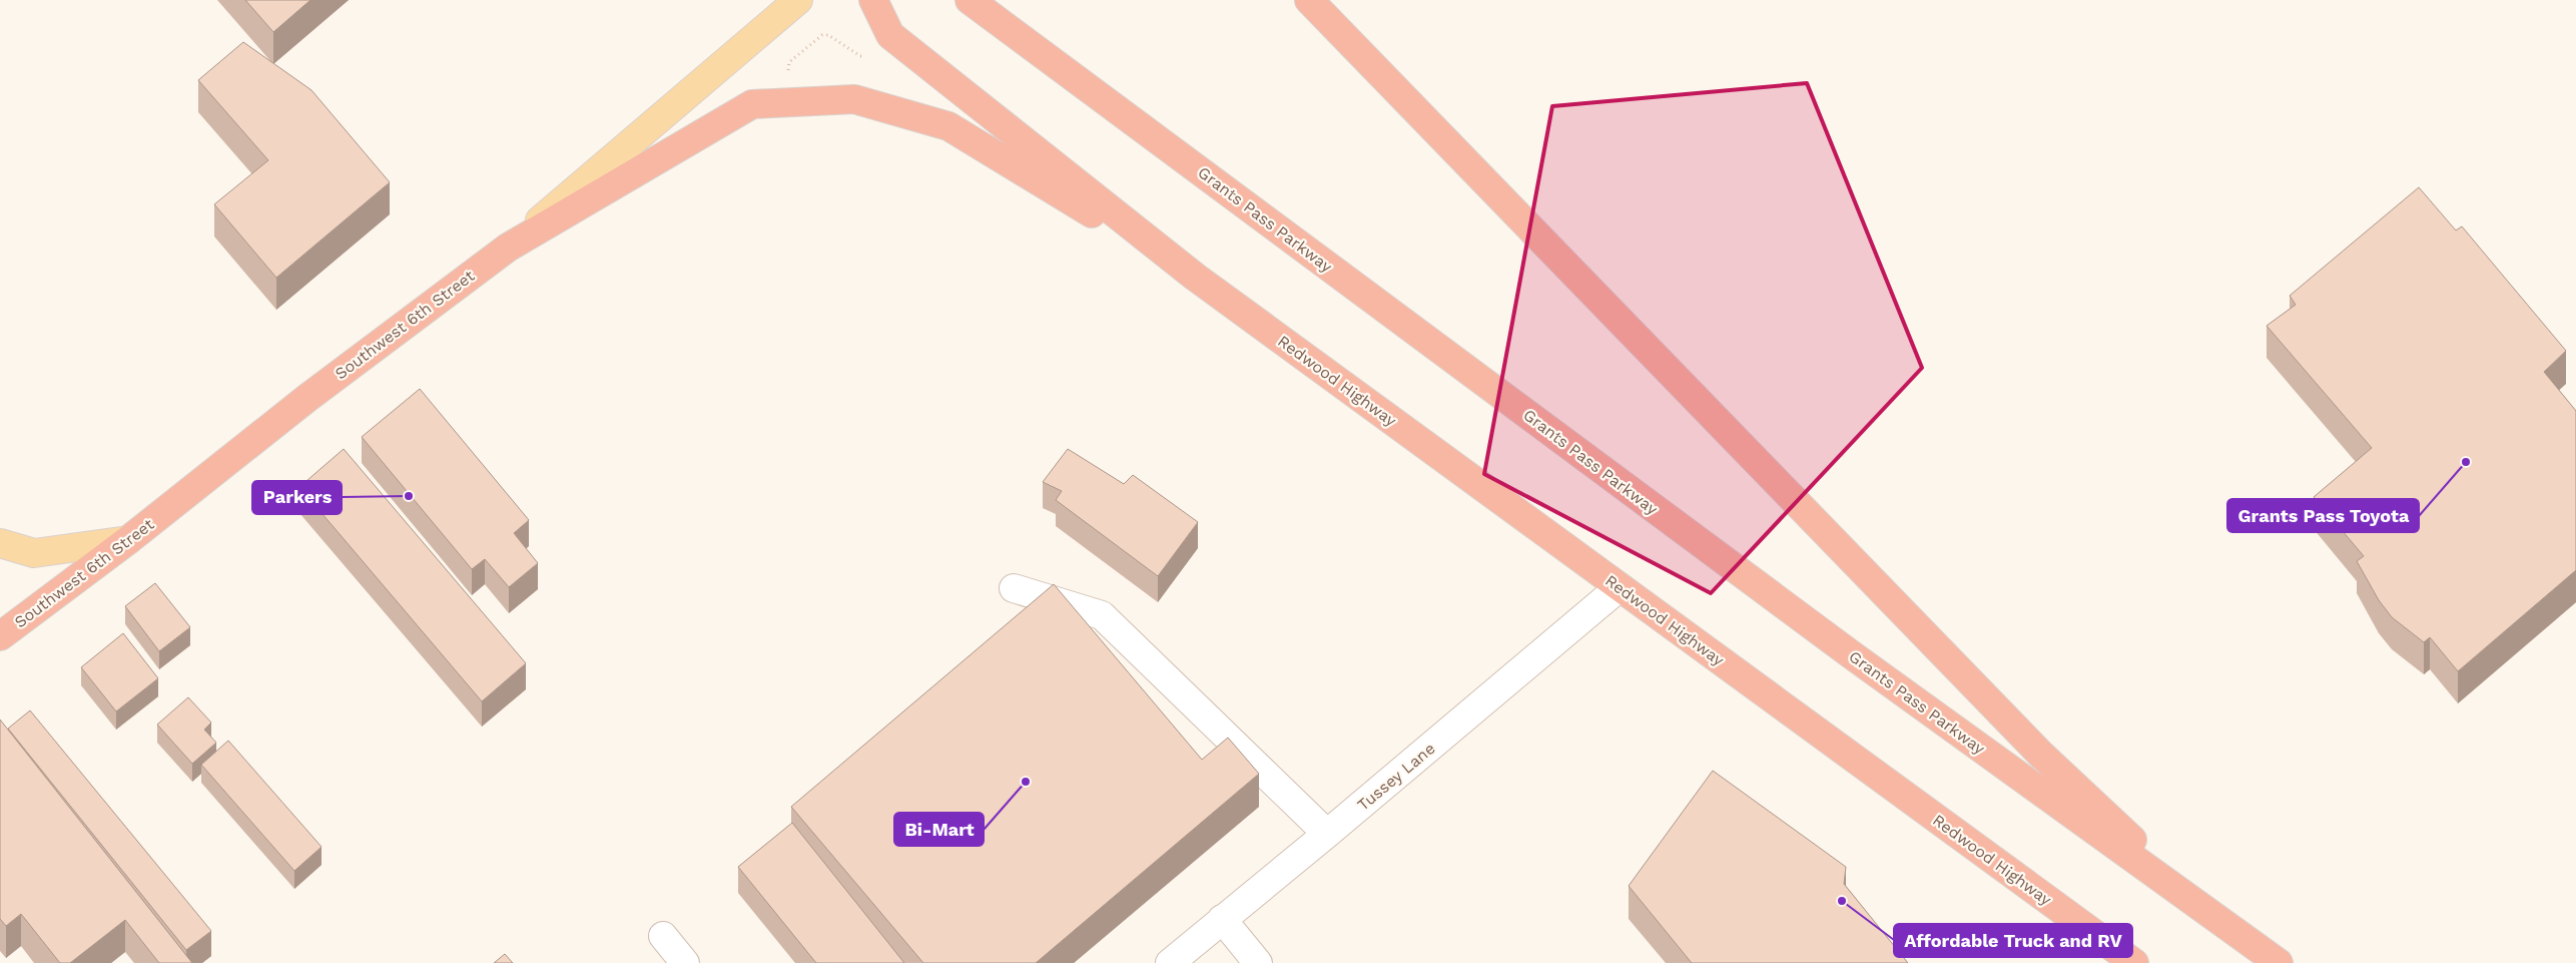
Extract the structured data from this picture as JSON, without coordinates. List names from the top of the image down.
{
  "streets": {
    "highway": ["Grants Pass Parkway", "Southwest 6th Street", "Redwood Highway"],
    "street": ["Tussey Lane"]
  },
  "crossings": [
    ["Redwood Highway", "Tussey Lane"]
  ],
  "places": [
    "Grants Pass Toyota",
    "Parkers",
    "Bi-Mart",
    "Affordable Truck and RV"
  ]
}
